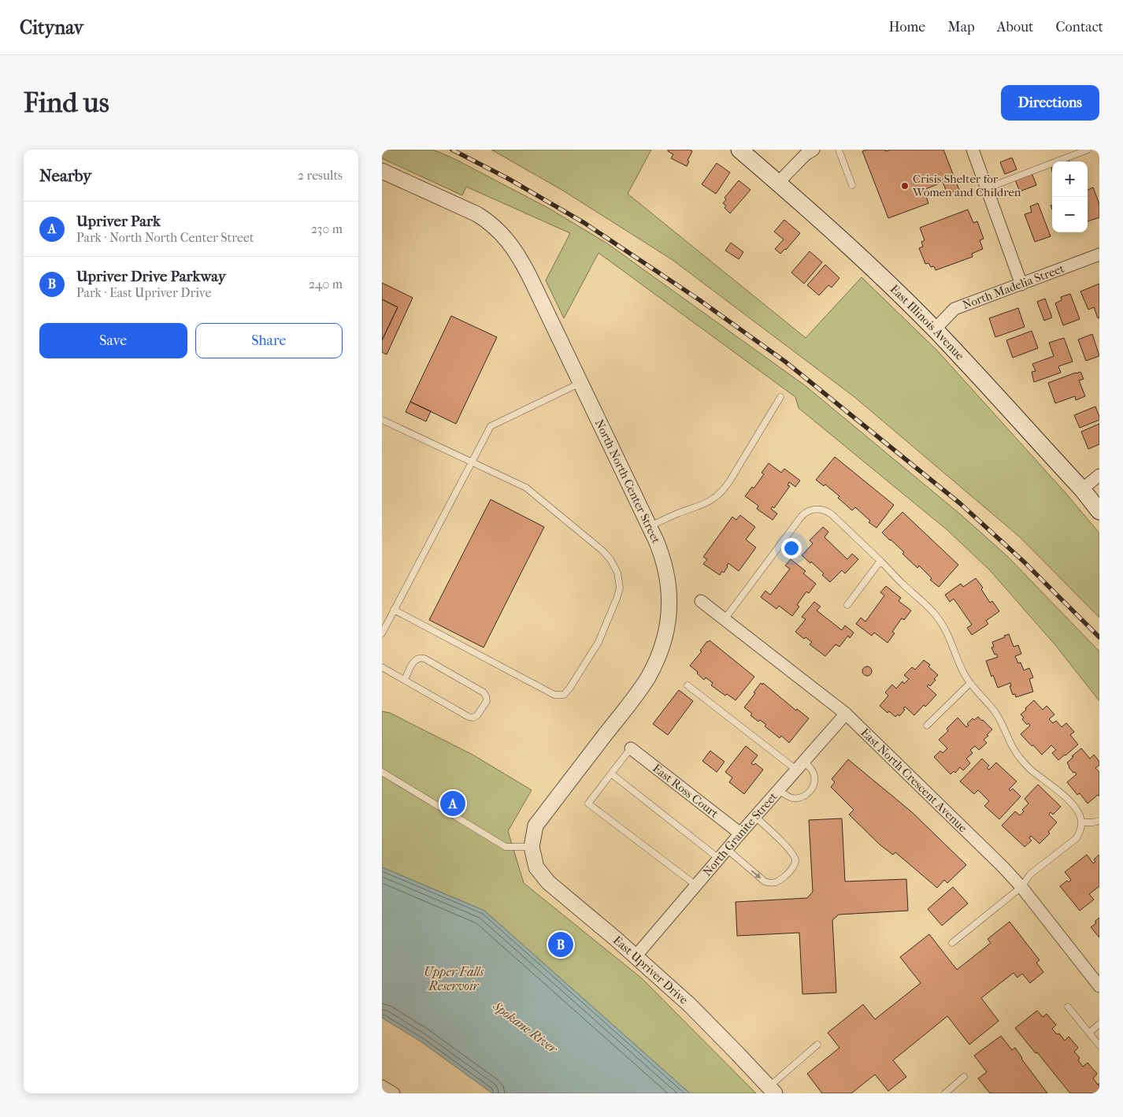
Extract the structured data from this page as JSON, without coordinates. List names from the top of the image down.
{
  "streets": {
    "main road": ["East Illinois Avenue"],
    "street": [
      "North Madelia Street",
      "North North Center Street",
      "East North Crescent Avenue",
      "East Ross Court",
      "North Granite Street",
      "East Upriver Drive"
    ]
  },
  "crossings": [
    ["North Madelia Street", "East Illinois Avenue"],
    ["North North Center Street", "East Upriver Drive"],
    ["East North Crescent Avenue", "North Granite Street"],
    ["East Ross Court", "North Granite Street"],
    ["North Granite Street", "East Upriver Drive"]
  ],
  "water": ["Upper Falls Reservoir", "Spokane River"],
  "places": ["Crisis Shelter for Women and Children"],
  "page": {
    "header": "Citynav",
    "nav": [
      "Home",
      "Map",
      "About",
      "Contact"
    ],
    "buttons": [
      "Directions",
      ["Save", "Share"]
    ],
    "title": "Find us",
    "heading": ["Nearby", "2 results"],
    "map_buttons": ["+", "−"],
    "list": [
      {
        "mark": "A",
        "name": "Upriver Park",
        "note": "Park · North North Center Street",
        "value": "230 m"
      },
      {
        "mark": "B",
        "name": "Upriver Drive Parkway",
        "note": "Park · East Upriver Drive",
        "value": "240 m"
      }
    ],
    "pins": ["A", "B"]
  }
}
